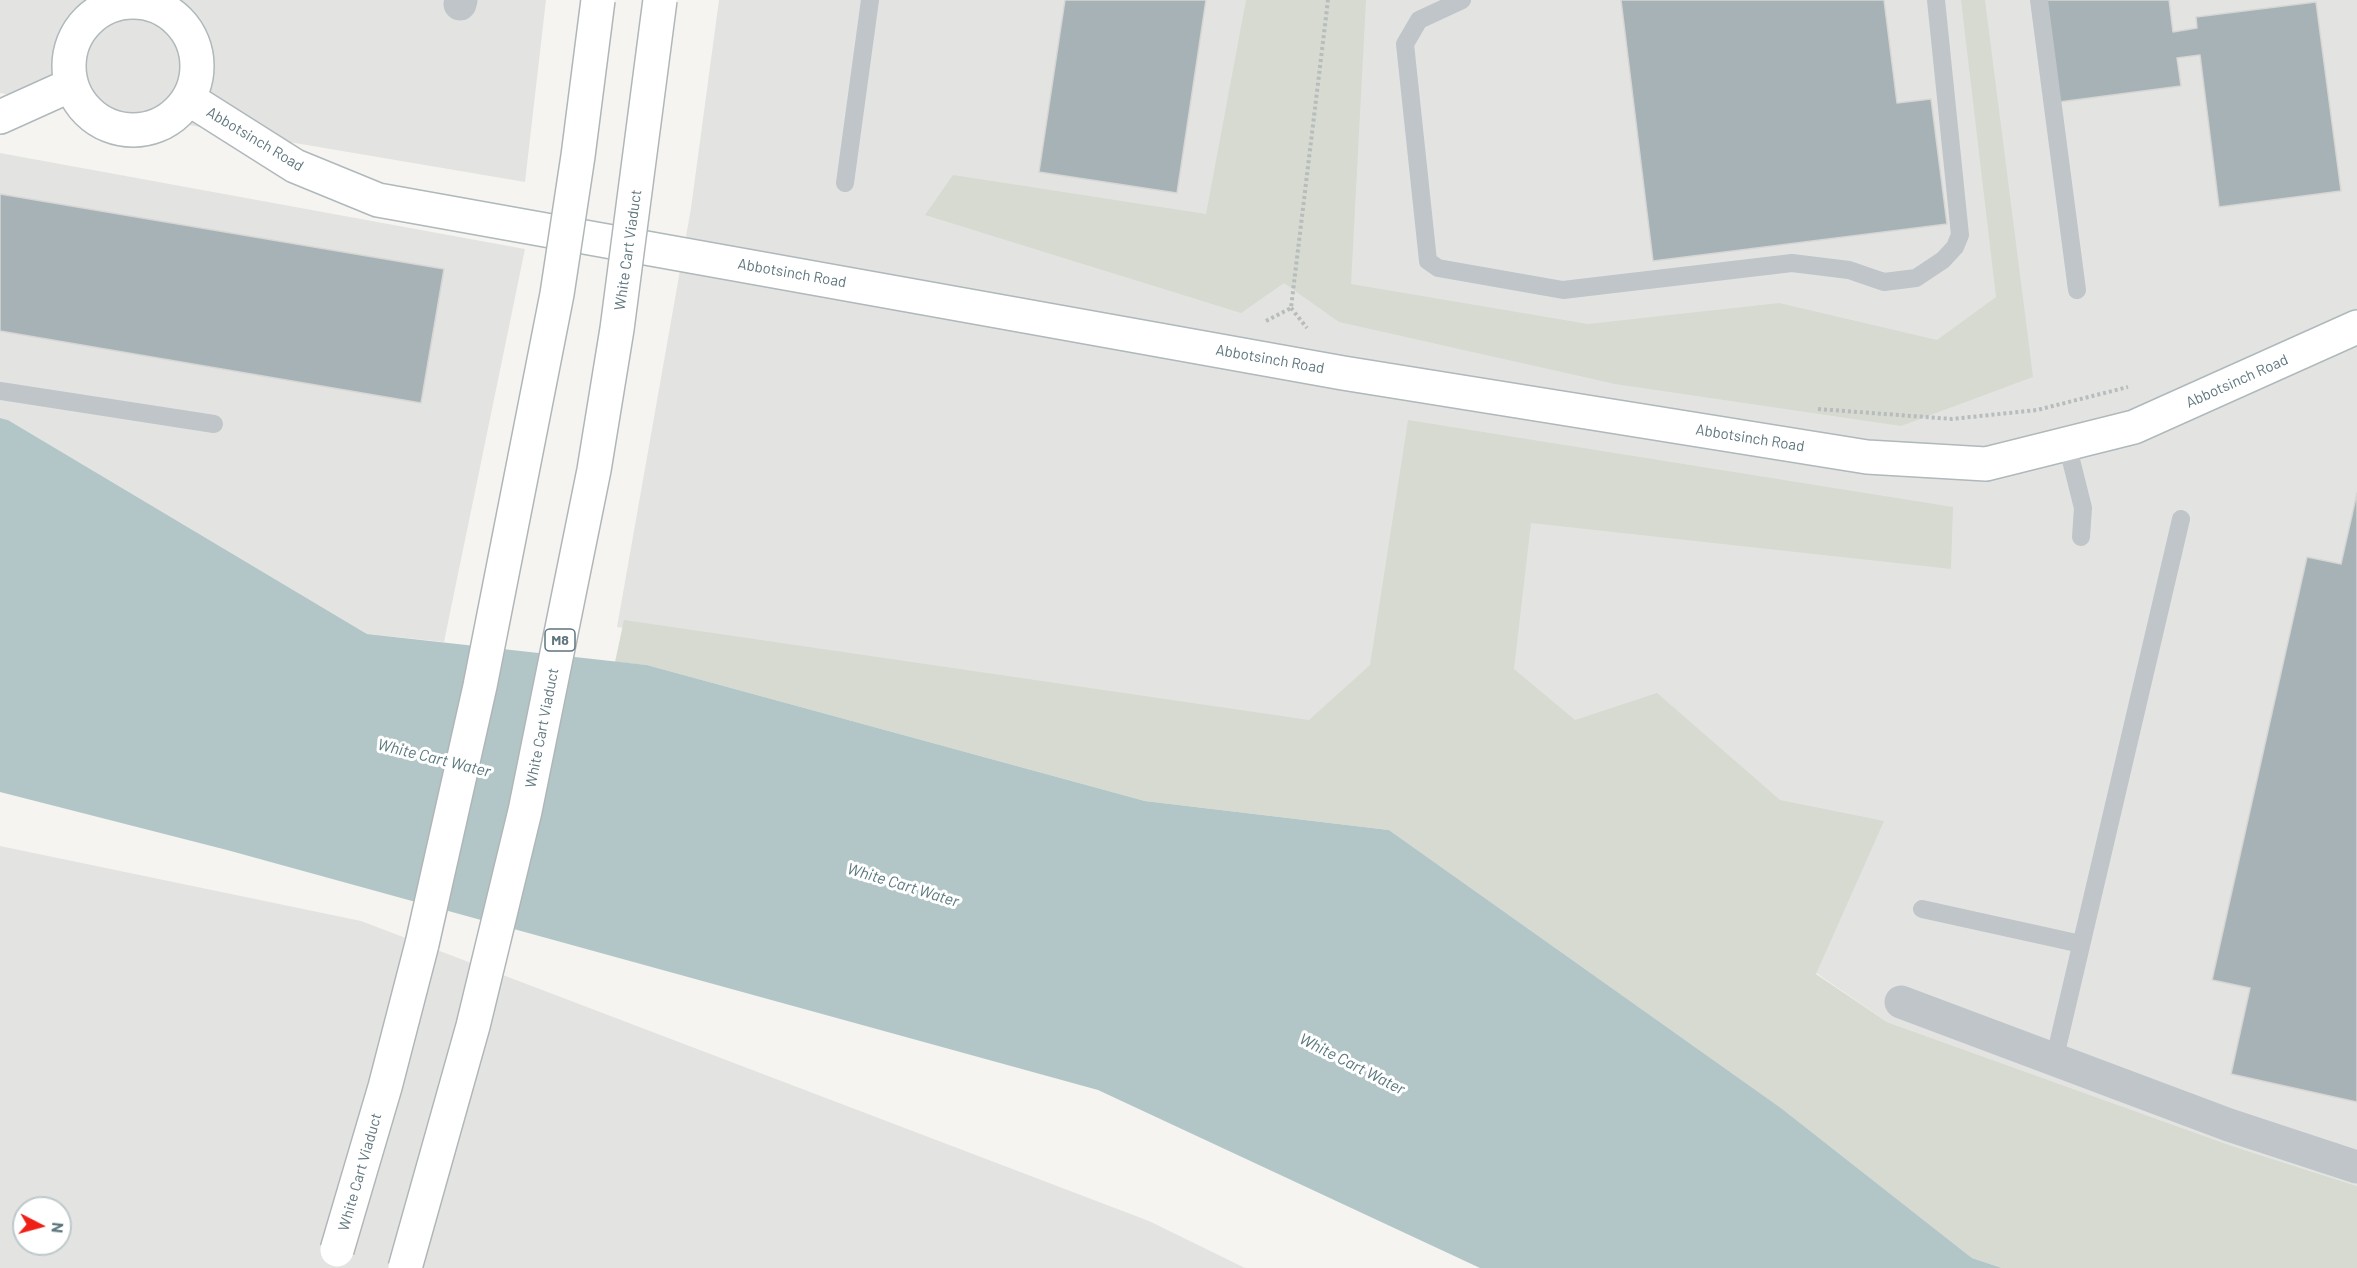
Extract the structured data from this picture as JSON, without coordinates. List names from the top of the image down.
{
  "streets": {
    "main road": ["Abbotsinch Road", "White Cart Viaduct", "M8"]
  },
  "water": ["White Cart Water"],
  "north": "right"
}
